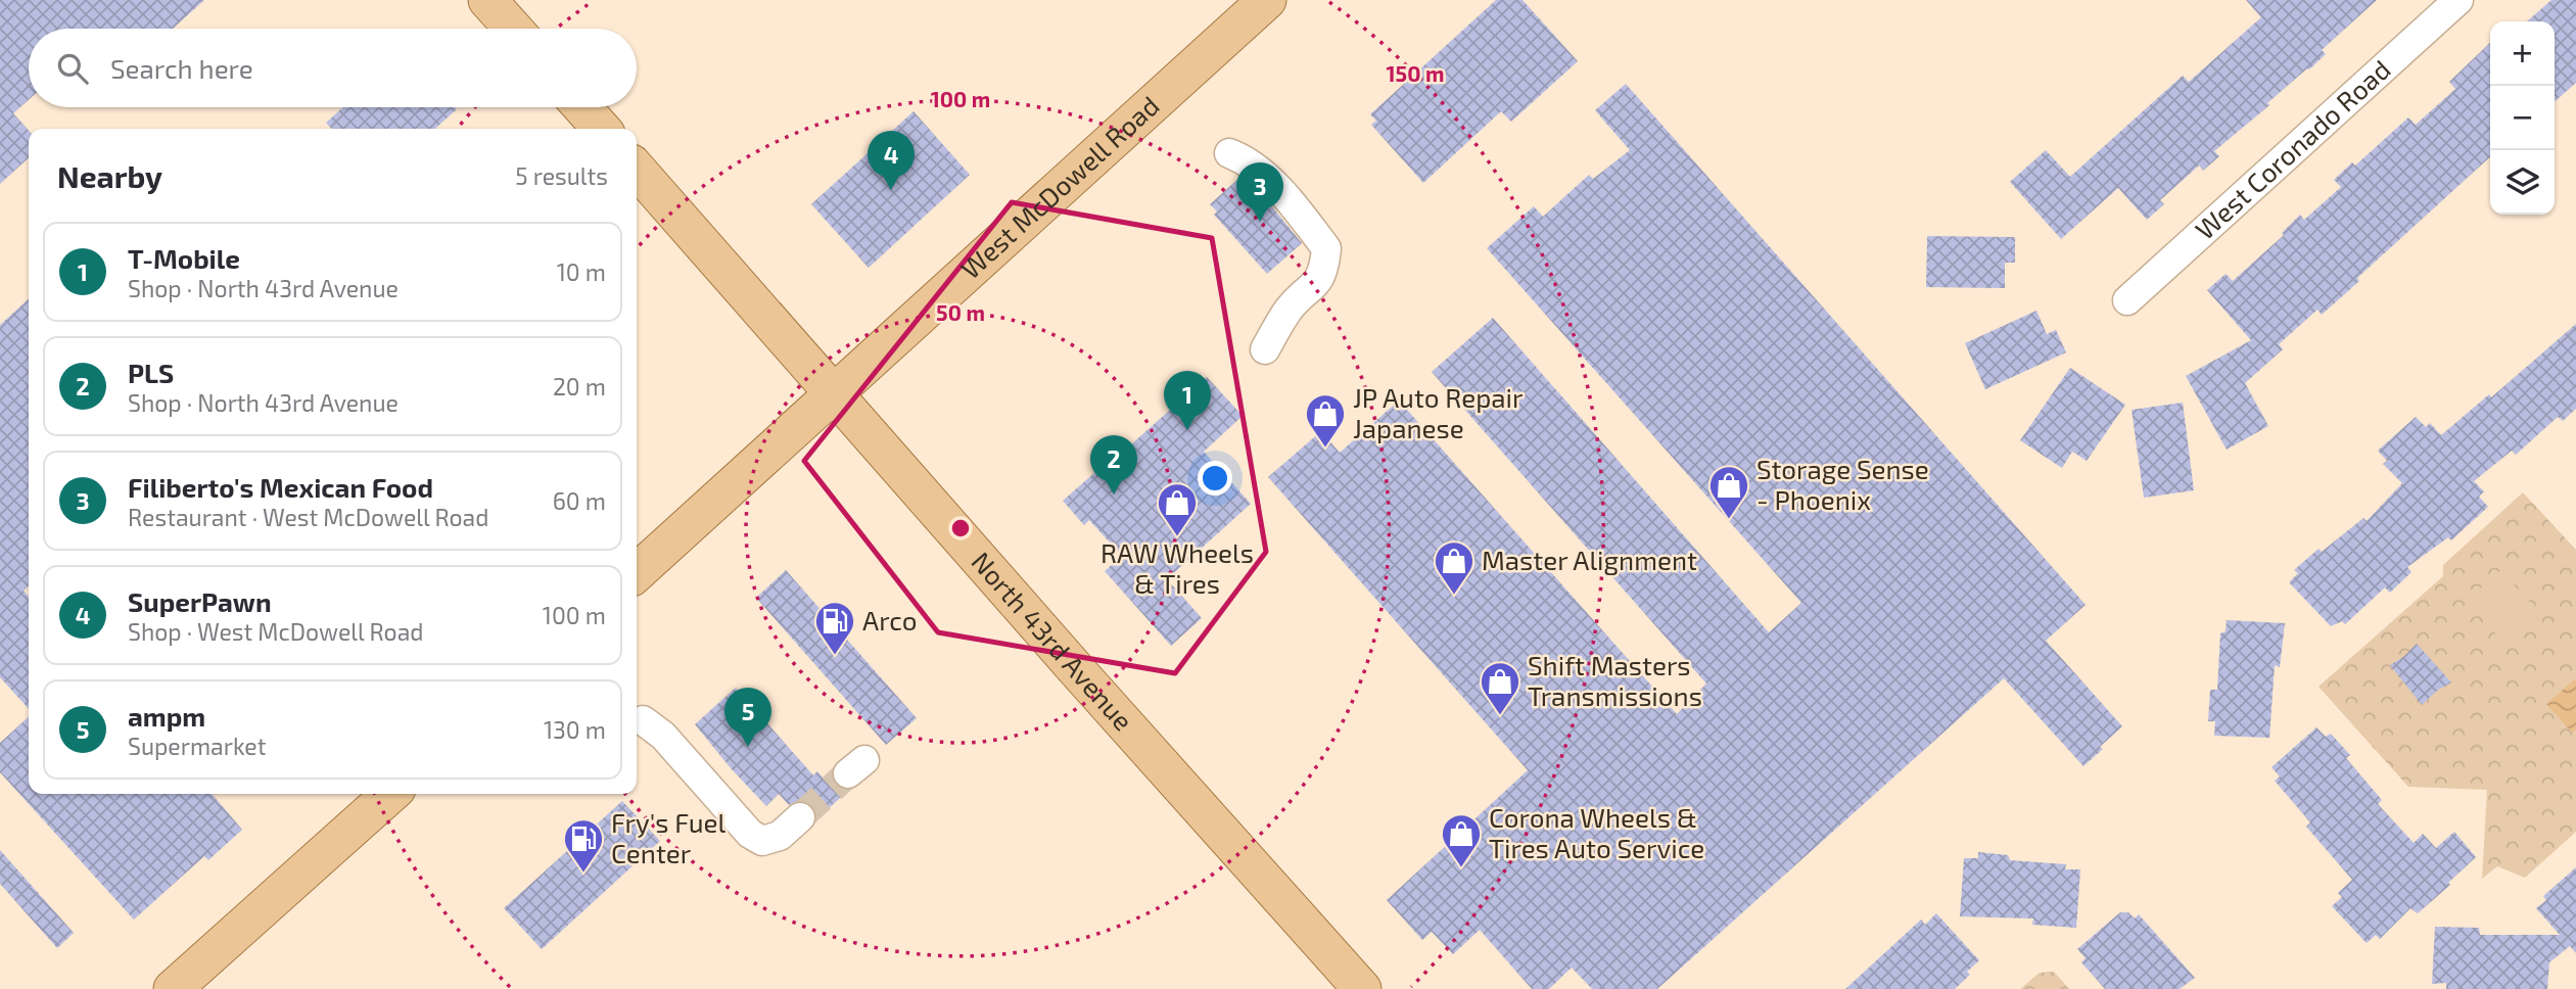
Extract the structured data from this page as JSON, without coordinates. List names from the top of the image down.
{
  "streets": {
    "main road": ["West McDowell Road", "North 43rd Avenue"],
    "street": ["West Coronado Road"]
  },
  "crossings": [
    ["West McDowell Road", "North 43rd Avenue"]
  ],
  "places": {
    "shop": [
      "JP Auto Repair Japanese",
      "Storage Sense - Phoenix",
      "RAW Wheels & Tires",
      "Master Alignment",
      "Shift Masters Transmissions",
      "Corona Wheels & Tires Auto Service"
    ],
    "fuel station": ["Arco", "Fry's Fuel Center"]
  },
  "page": {
    "map_buttons": ["+", "−"],
    "search": "Search here",
    "heading": ["Nearby", "5 results"],
    "pins": [
      "4",
      "3",
      "1",
      "2",
      "5"
    ],
    "list": [
      {
        "mark": "1",
        "name": "T-Mobile",
        "note": "Shop · North 43rd Avenue",
        "value": "10 m"
      },
      {
        "mark": "2",
        "name": "PLS",
        "note": "Shop · North 43rd Avenue",
        "value": "20 m"
      },
      {
        "mark": "3",
        "name": "Filiberto's Mexican Food",
        "note": "Restaurant · West McDowell Road",
        "value": "60 m"
      },
      {
        "mark": "4",
        "name": "SuperPawn",
        "note": "Shop · West McDowell Road",
        "value": "100 m"
      },
      {
        "mark": "5",
        "name": "ampm",
        "note": "Supermarket",
        "value": "130 m"
      }
    ]
  },
  "rings": ["150 m", "100 m", "50 m"]
}
